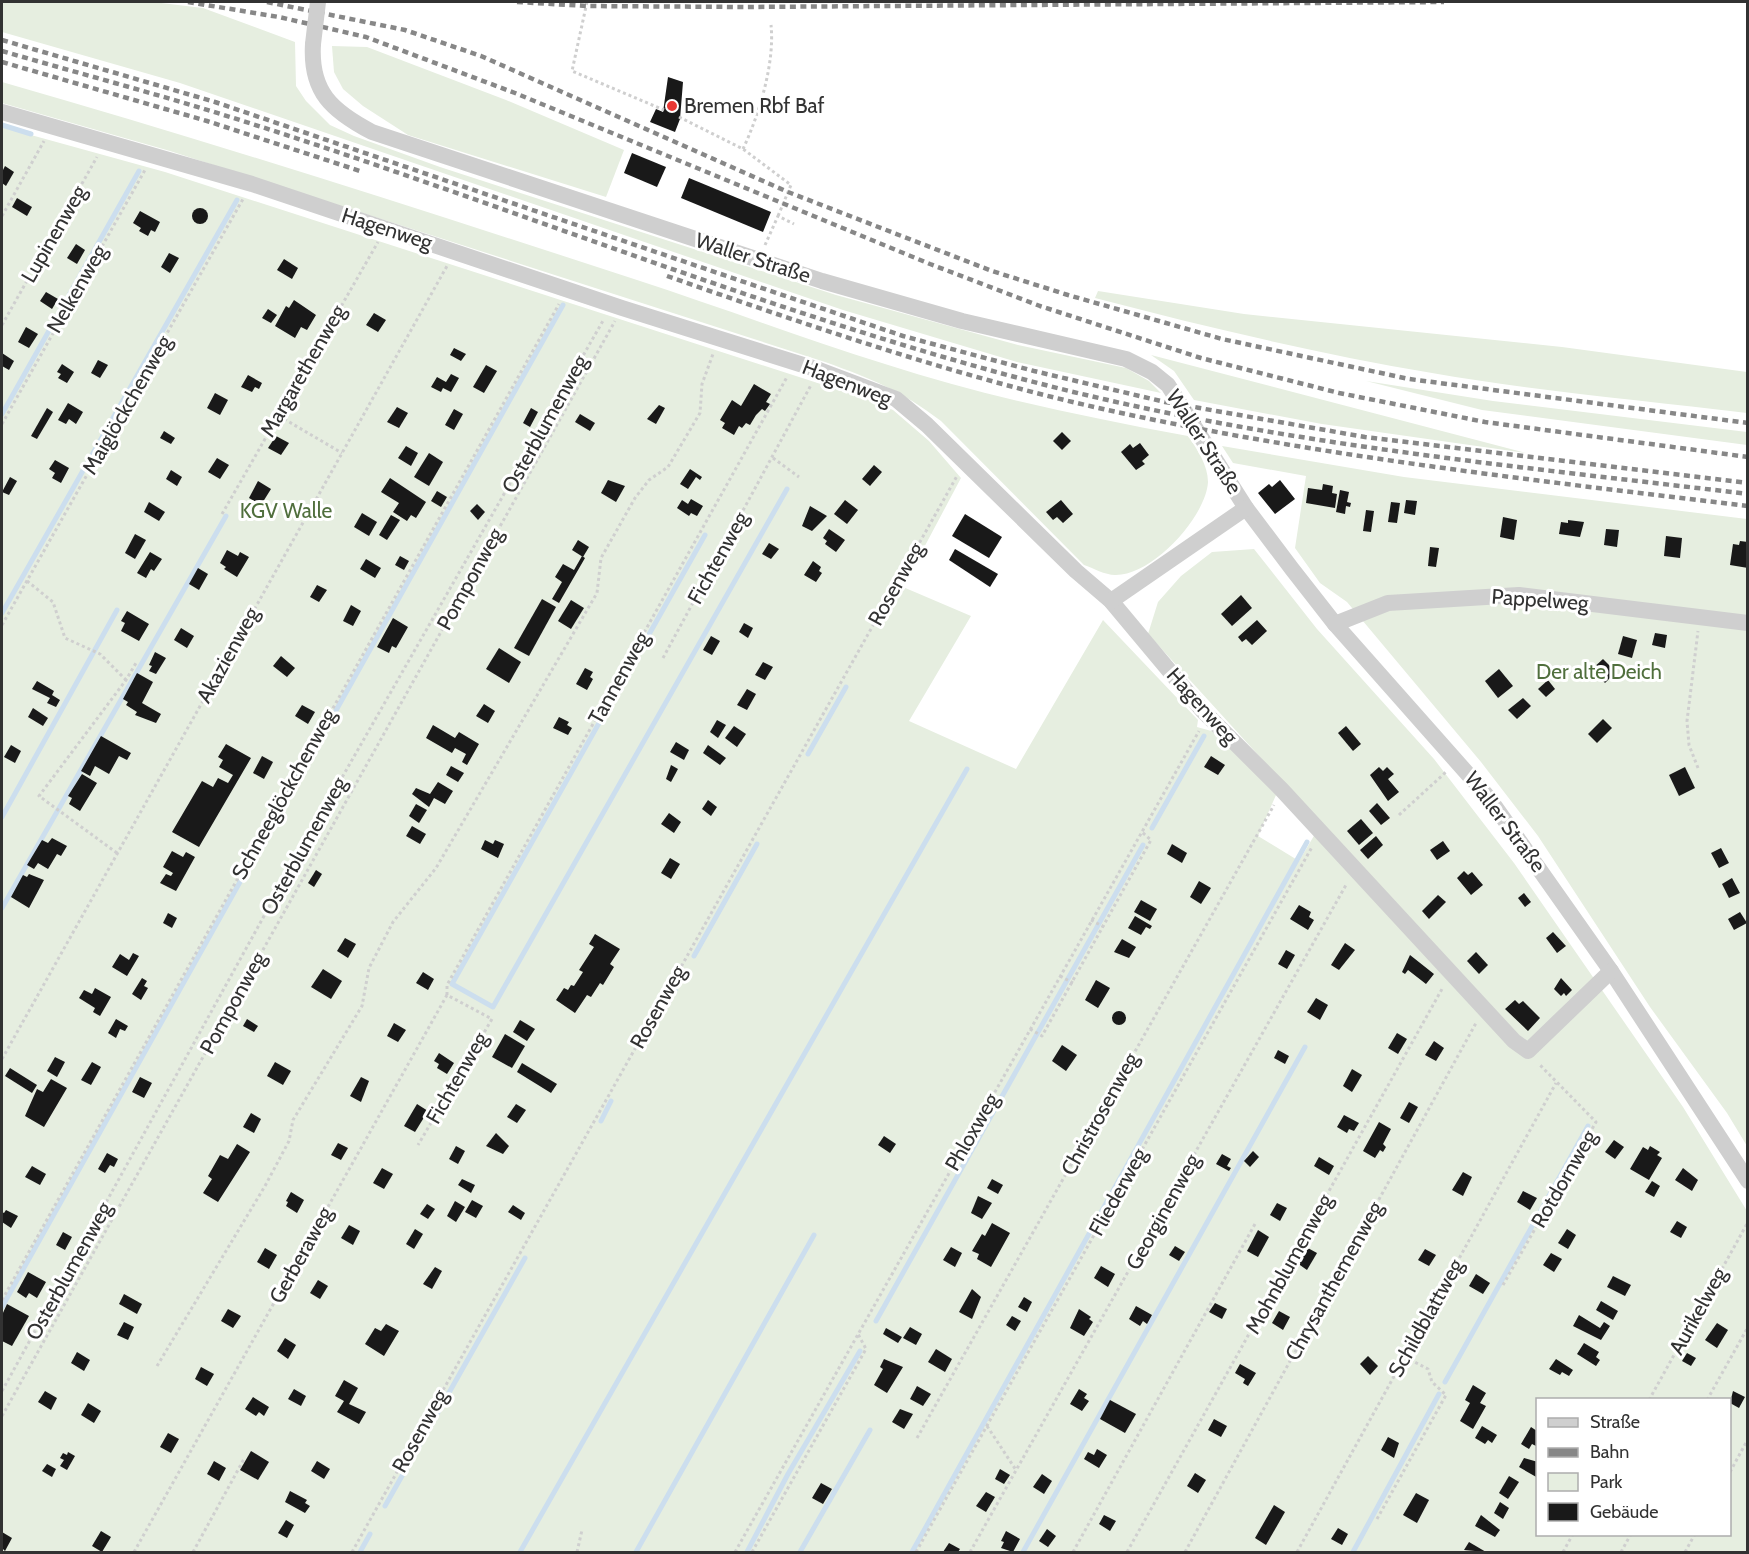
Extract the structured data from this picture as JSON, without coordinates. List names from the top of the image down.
{
  "streets": {
    "street": ["Hagenweg", "Waller Straße", "Pappelweg"],
    "path": [
      "Lupinenweg",
      "Nelkenweg",
      "Margarethenweg",
      "Maiglöckchenweg",
      "Osterblumenweg",
      "Fichtenweg",
      "Pomponweg",
      "Rosenweg",
      "Akazienweg",
      "Tannenweg",
      "Schneeglöckchenweg",
      "Christrosenweg",
      "Phloxweg",
      "Rotdornweg",
      "Fliederweg",
      "Georginenweg",
      "Gerberaweg",
      "Mohnblumenweg",
      "Chrysanthemenweg",
      "Aurikelweg",
      "Schildblattweg"
    ]
  },
  "crossings": [
    ["Hagenweg", "Lupinenweg"],
    ["Hagenweg", "Nelkenweg"],
    ["Hagenweg", "Margarethenweg"],
    ["Hagenweg", "Maiglöckchenweg"],
    ["Hagenweg", "Osterblumenweg"],
    ["Hagenweg", "Fichtenweg"],
    ["Hagenweg", "Pomponweg"],
    ["Hagenweg", "Rosenweg"],
    ["Hagenweg", "Akazienweg"],
    ["Hagenweg", "Tannenweg"],
    ["Hagenweg", "Schneeglöckchenweg"],
    ["Hagenweg", "Christrosenweg"],
    ["Hagenweg", "Phloxweg"],
    ["Hagenweg", "Rotdornweg"],
    ["Hagenweg", "Fliederweg"],
    ["Hagenweg", "Georginenweg"],
    ["Hagenweg", "Mohnblumenweg"],
    ["Hagenweg", "Chrysanthemenweg"],
    ["Waller Straße", "Pappelweg"],
    ["Osterblumenweg", "Pomponweg"],
    ["Fichtenweg", "Tannenweg"],
    ["Fichtenweg", "Gerberaweg"],
    ["Tannenweg", "Gerberaweg"],
    ["Rotdornweg", "Schildblattweg"]
  ],
  "parks": ["KGV Walle", "Der alte Deich"],
  "places": ["Bremen Rbf Baf"],
  "legend": [
    "Straße",
    "Bahn",
    "Park",
    "Gebäude"
  ]
}
